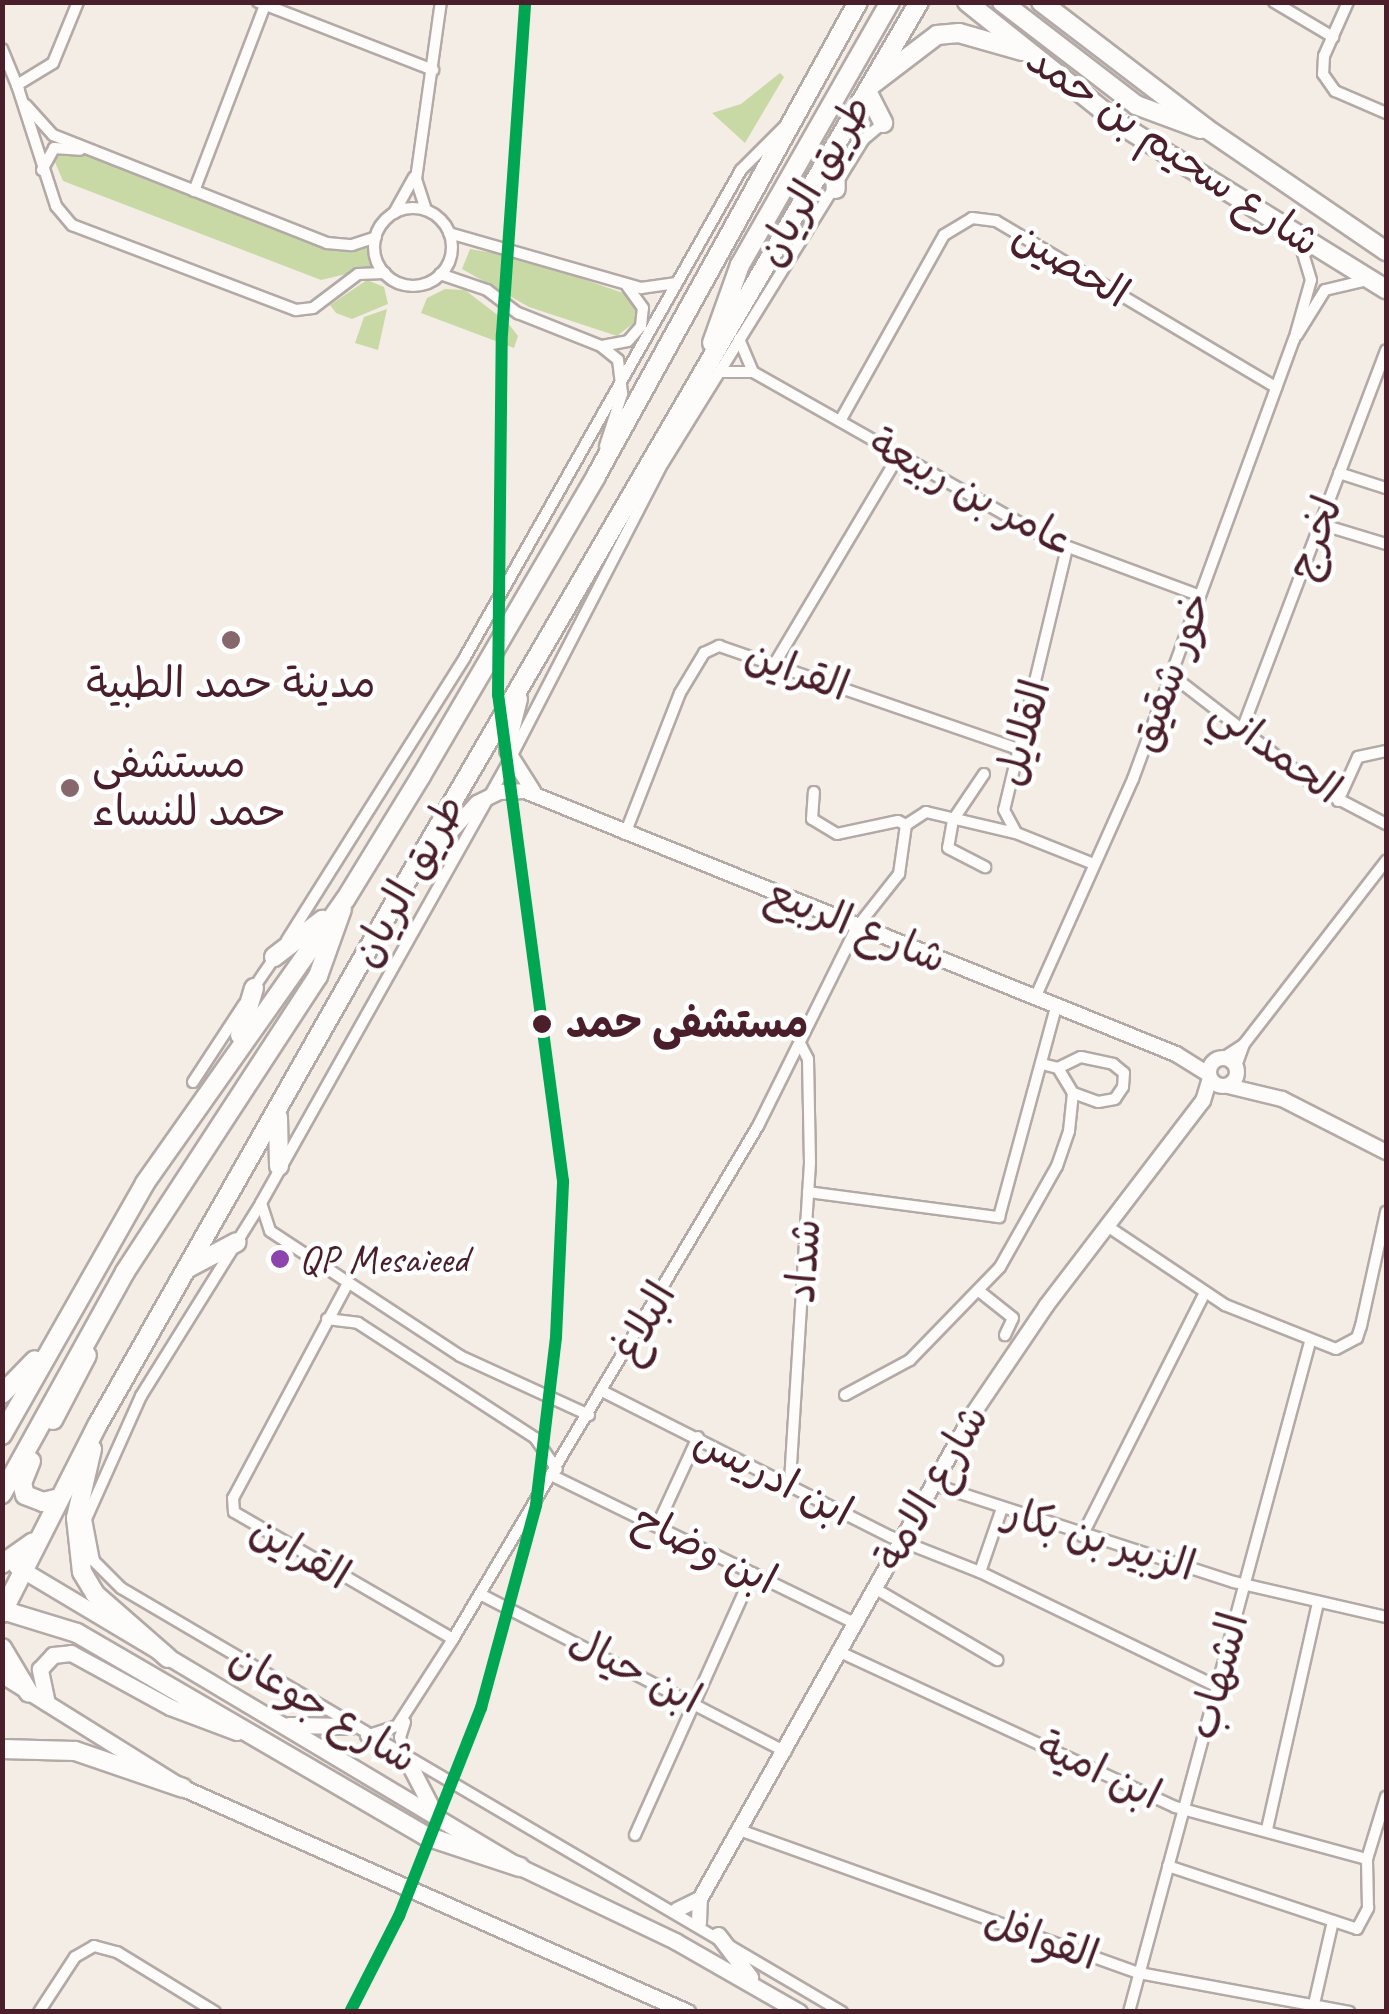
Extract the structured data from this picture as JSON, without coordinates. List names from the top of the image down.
{
  "streets": {
    "highway": ["شارع سحيم بن حمد", "طريق الريان"],
    "main road": ["شارع جوعان"],
    "street": [
      "الحصين",
      "عامر بن ربيعة",
      "لخرج",
      "القراين",
      "خور شقيق",
      "القلايل",
      "الحمداني",
      "شارع الربيع",
      "شداد",
      "البلاغ",
      "ابن ادريس",
      "شارع الامة",
      "الزبير بن بكار",
      "ابن وضاح",
      "ابن حيال",
      "الشهاب",
      "ابن امية",
      "القوافل"
    ]
  },
  "crossings": [
    ["شارع سحيم بن حمد", "خور شقيق"],
    ["طريق الريان", "عامر بن ربيعة"],
    ["طريق الريان", "شارع الربيع"],
    ["طريق الريان", "شارع جوعان"],
    ["الحصين", "عامر بن ربيعة"],
    ["الحصين", "خور شقيق"],
    ["عامر بن ربيعة", "خور شقيق"],
    ["عامر بن ربيعة", "القلايل"],
    ["لخرج", "الحمداني"],
    ["القراين", "القلايل"],
    ["القراين", "شارع الربيع"],
    ["القراين", "البلاغ"],
    ["خور شقيق", "القلايل"],
    ["خور شقيق", "الحمداني"],
    ["خور شقيق", "شارع الربيع"],
    ["شارع الربيع", "البلاغ"],
    ["شارع الربيع", "شارع الامة"],
    ["شداد", "البلاغ"],
    ["شداد", "ابن ادريس"],
    ["البلاغ", "ابن ادريس"],
    ["البلاغ", "ابن وضاح"],
    ["البلاغ", "ابن حيال"],
    ["البلاغ", "شارع جوعان"],
    ["ابن ادريس", "شارع الامة"],
    ["ابن ادريس", "الشهاب"],
    ["شارع الامة", "الزبير بن بكار"],
    ["شارع الامة", "ابن وضاح"],
    ["شارع الامة", "ابن حيال"],
    ["شارع الامة", "شارع جوعان"],
    ["شارع الامة", "ابن امية"],
    ["شارع الامة", "القوافل"],
    ["الزبير بن بكار", "الشهاب"],
    ["الشهاب", "ابن امية"],
    ["الشهاب", "القوافل"]
  ],
  "places": [
    "مدينة حمد الطبية",
    "مستشفى حمد للنساء",
    "مستشفى حمد",
    "QP Mesaieed"
  ]
}
